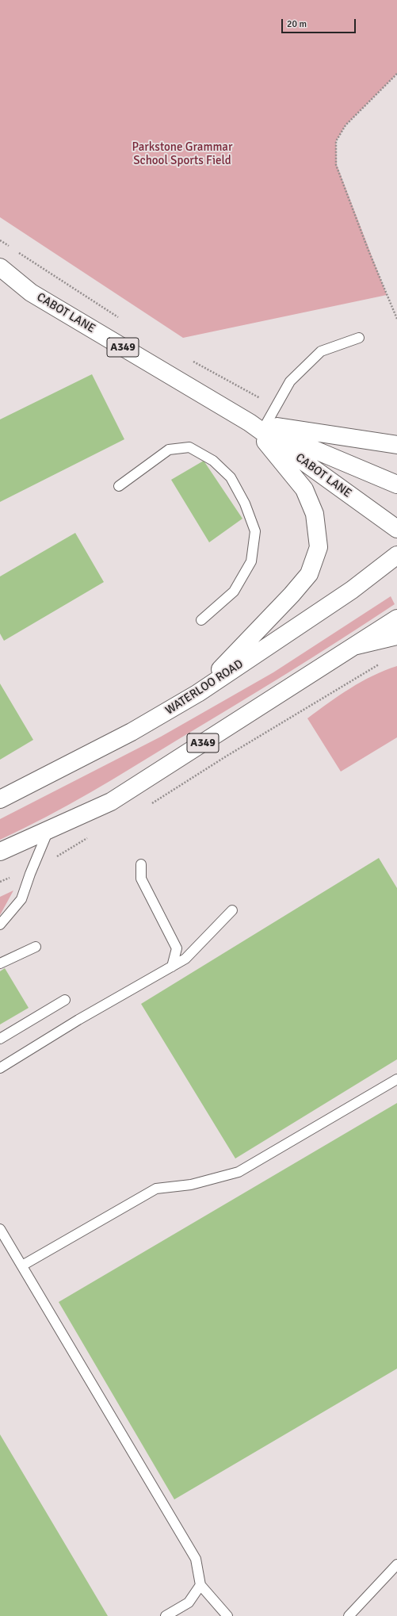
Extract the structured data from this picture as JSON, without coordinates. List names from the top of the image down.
{
  "streets": {
    "main road": ["CABOT LANE", "A349", "WATERLOO ROAD"]
  },
  "crossings": [
    ["CABOT LANE", "A349"],
    ["A349", "WATERLOO ROAD"]
  ],
  "parks": ["Parkstone Grammar School Sports Field"],
  "scale_bar": "20 m"
}
